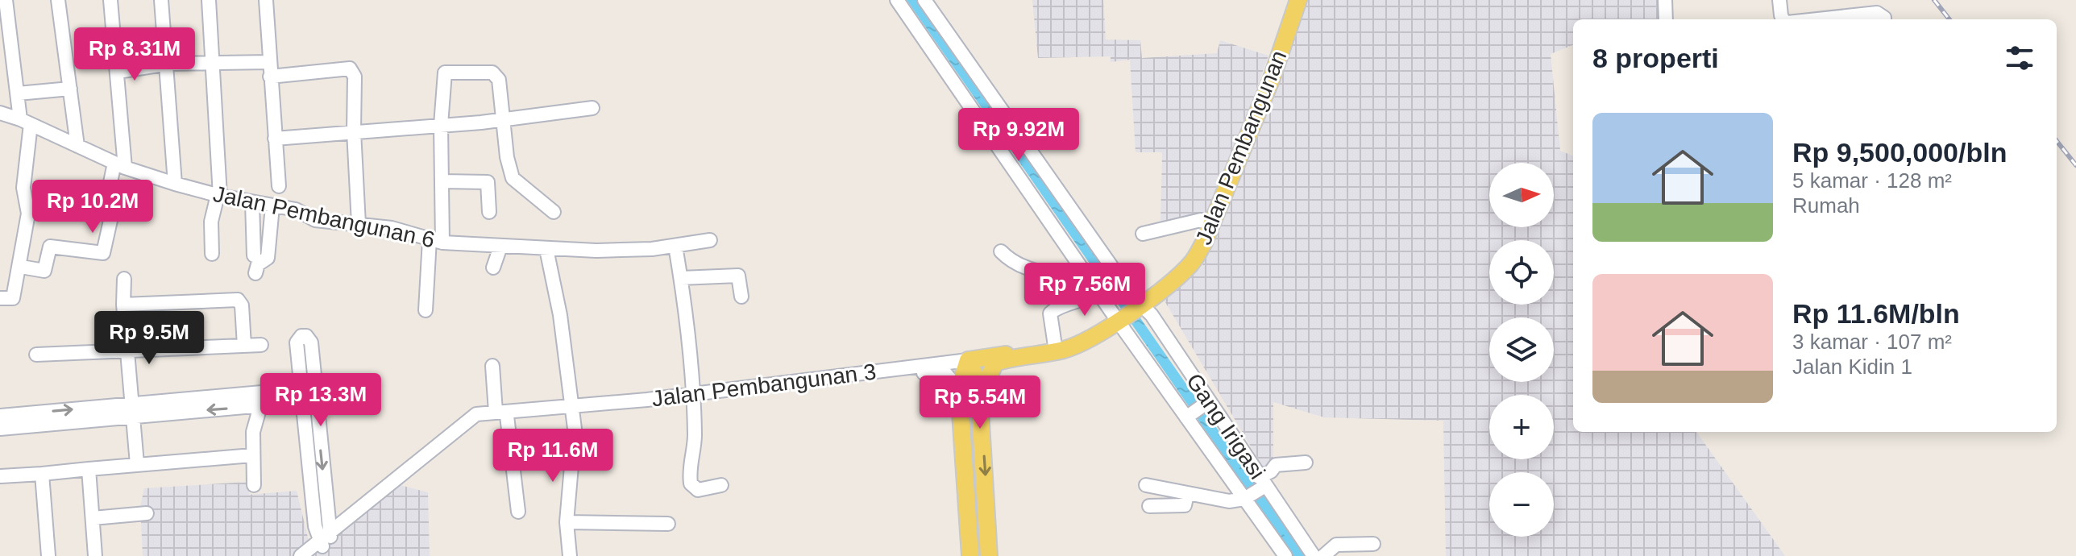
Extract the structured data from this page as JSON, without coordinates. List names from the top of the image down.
{
  "streets": {
    "main road": ["Jalan Pembangunan"],
    "street": ["Jalan Pembangunan 6", "Jalan Pembangunan 3", "Gang Irigasi"]
  },
  "crossings": [
    ["Jalan Pembangunan", "Jalan Pembangunan 3"],
    ["Jalan Pembangunan", "Gang Irigasi"]
  ],
  "north": "right",
  "page": {
    "heading": "8 properti",
    "price": [
      "Rp 8.31M",
      "Rp 9.92M",
      "Rp 10.2M",
      "Rp 7.56M",
      "Rp 9.5M",
      "Rp 13.3M",
      "Rp 5.54M",
      "Rp 11.6M"
    ],
    "list": [
      {
        "name": "Rp 9,500,000/bln",
        "note": "5 kamar · 128 m² · Rumah"
      },
      {
        "name": "Rp 11.6M/bln",
        "note": "3 kamar · 107 m² · Jalan Kidin 1"
      }
    ],
    "map_buttons": ["+", "−"]
  }
}
